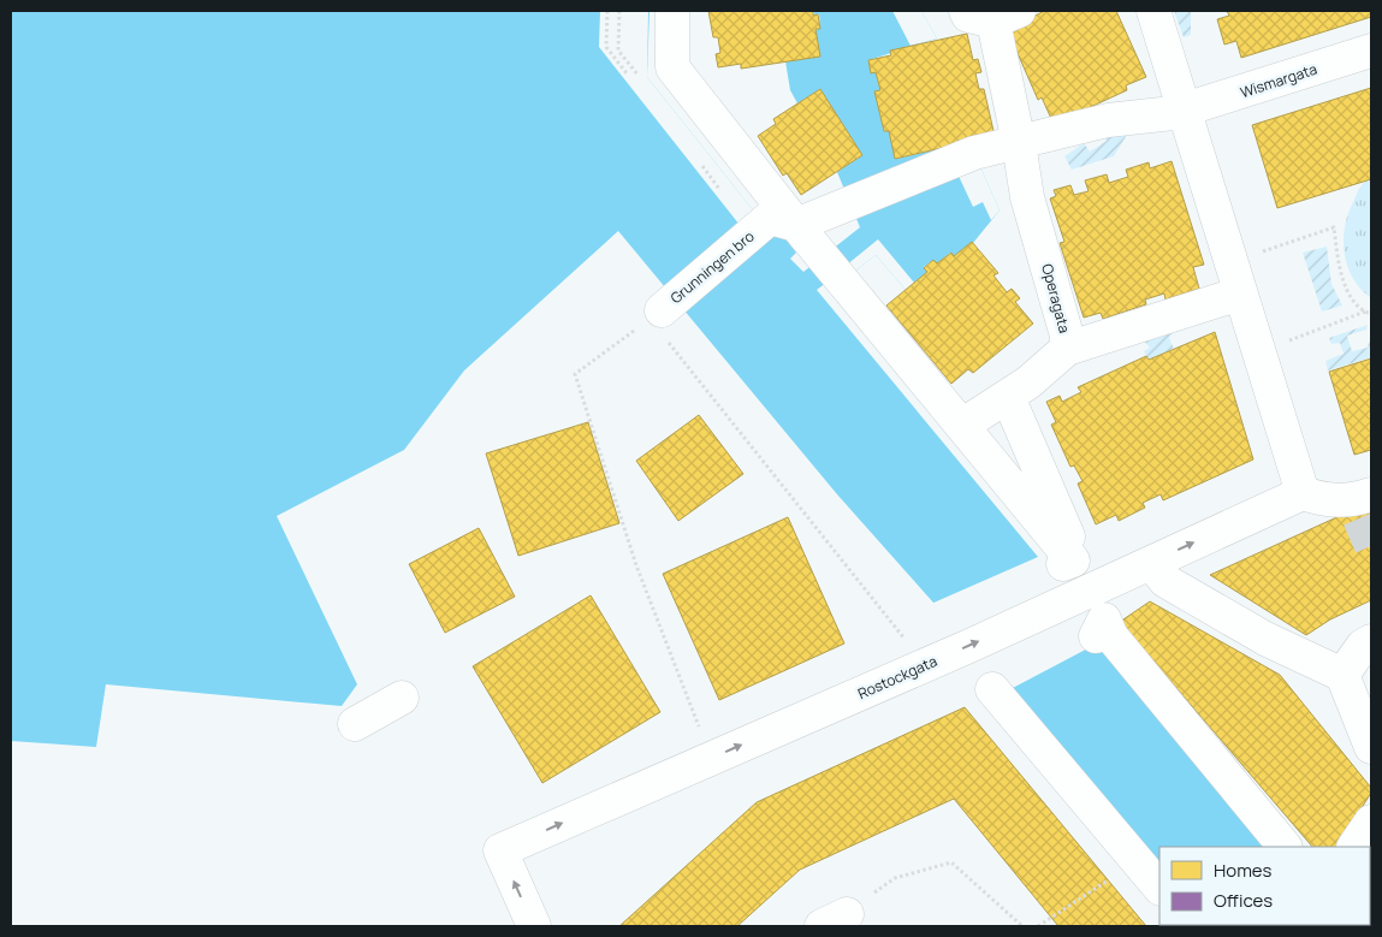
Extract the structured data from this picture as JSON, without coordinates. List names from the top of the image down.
{
  "streets": {
    "street": [
      "Wismargata",
      "Grunningen bro",
      "Operagata",
      "Rostockgata"
    ]
  },
  "one_way": ["Rostockgata"],
  "legend": ["Homes", "Offices"]
}
